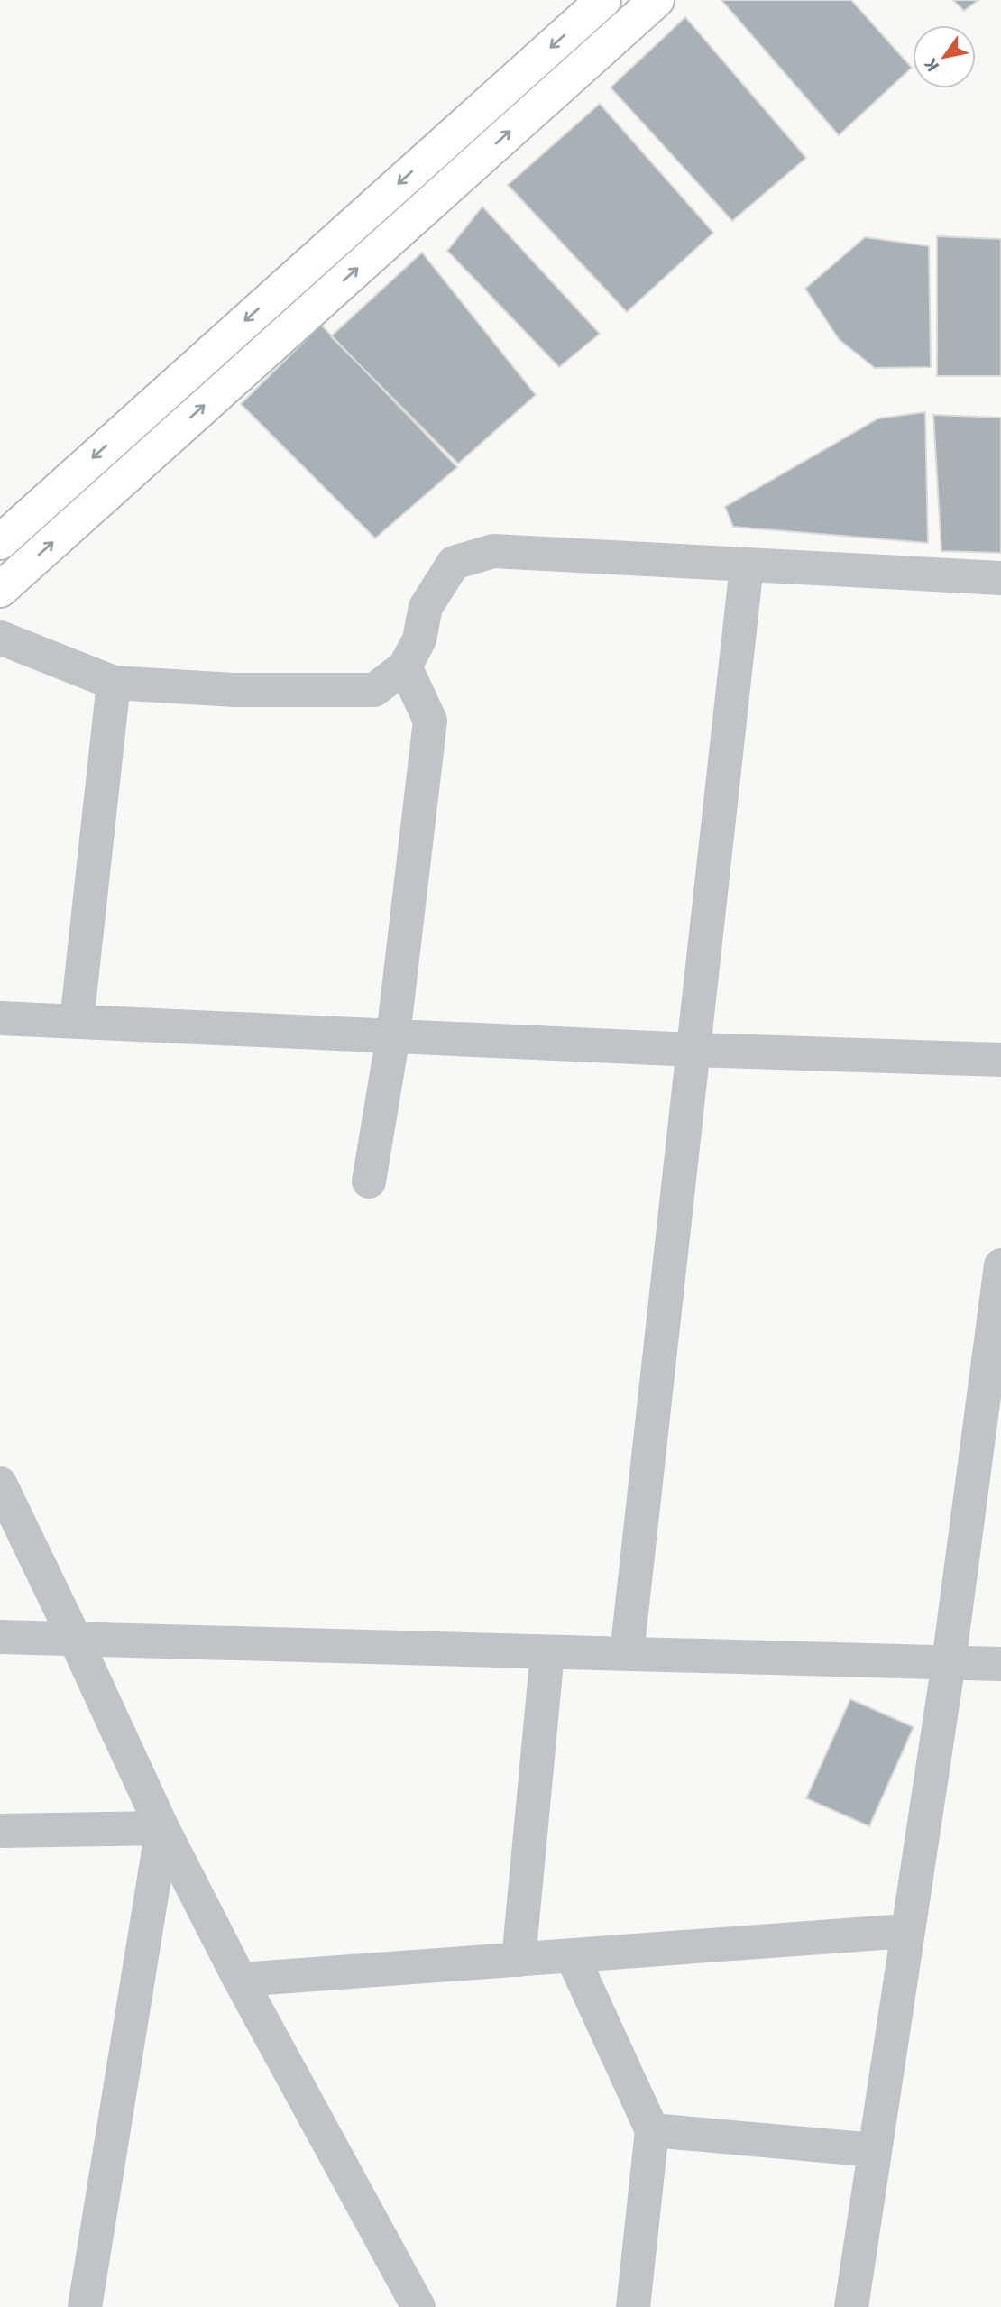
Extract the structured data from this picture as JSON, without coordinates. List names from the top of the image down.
{
  "north": "bottom left"
}
